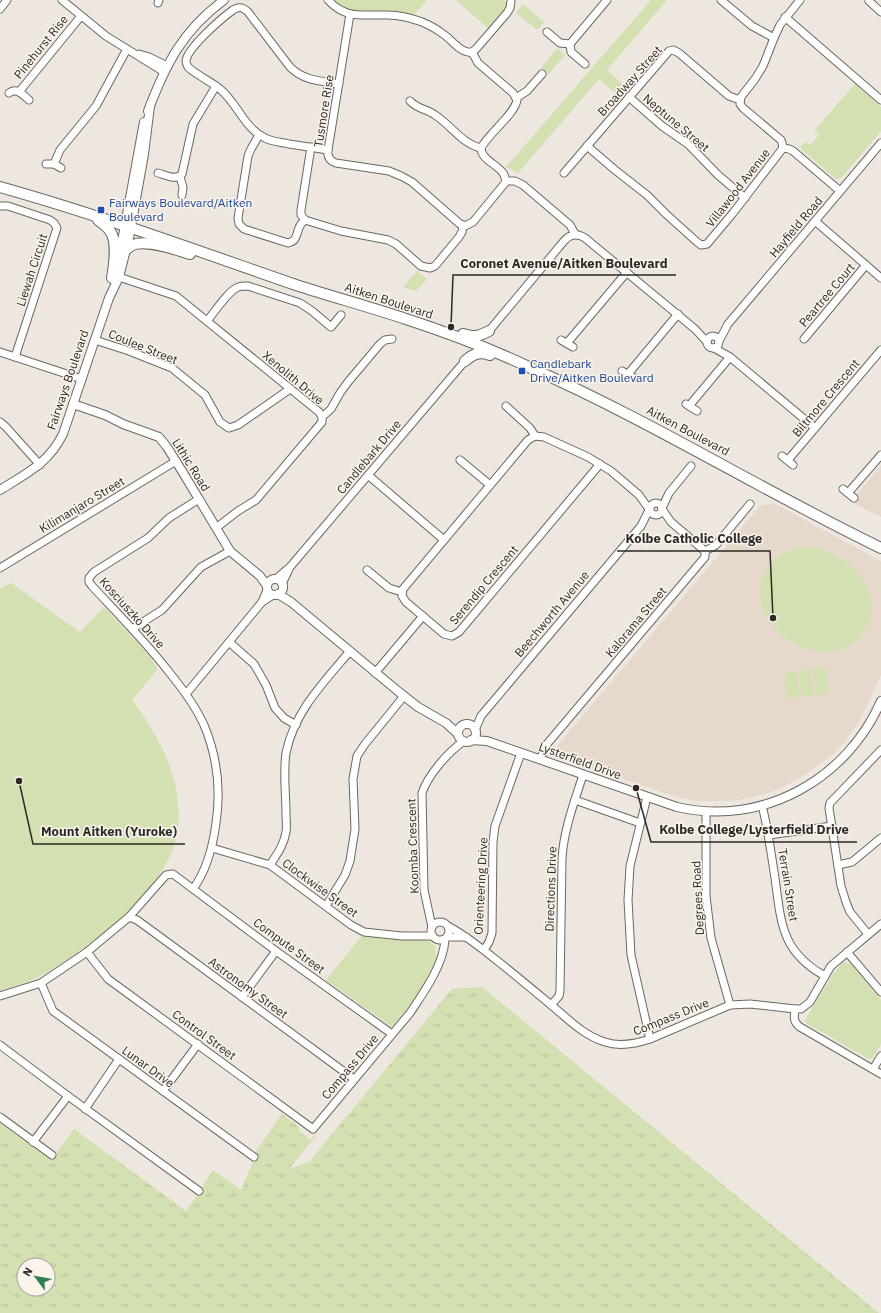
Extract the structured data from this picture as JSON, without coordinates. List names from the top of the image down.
{
  "streets": {
    "main road": ["Aitken Boulevard"],
    "street": [
      "Pinehurst Rise",
      "Broadway Street",
      "Tusmore Rise",
      "Neptune Street",
      "Villawood Avenue",
      "Hayfield Road",
      "Liewah Circuit",
      "Peartree Court",
      "Coulee Street",
      "Xenolith Drive",
      "Fairways Boulevard",
      "Biltmore Crescent",
      "Candlebark Drive",
      "Lithic Road",
      "Kilimanjaro Street",
      "Serendip Crescent",
      "Kosciuszko Drive",
      "Beechworth Avenue",
      "Kalorama Street",
      "Lysterfield Drive",
      "Koomba Crescent",
      "Terrain Street",
      "Orienteering Drive",
      "Clockwise Street",
      "Directions Drive",
      "Degrees Road",
      "Compute Street",
      "Astronomy Street",
      "Compass Drive",
      "Control Street",
      "Lunar Drive"
    ]
  },
  "crossings": [
    ["Broadway Street", "Neptune Street"],
    ["Broadway Street", "Villawood Avenue"],
    ["Neptune Street", "Villawood Avenue"],
    ["Aitken Boulevard", "Fairways Boulevard"],
    ["Coulee Street", "Xenolith Drive"],
    ["Coulee Street", "Fairways Boulevard"],
    ["Xenolith Drive", "Fairways Boulevard"],
    ["Xenolith Drive", "Lithic Road"],
    ["Fairways Boulevard", "Lithic Road"],
    ["Candlebark Drive", "Lithic Road"],
    ["Candlebark Drive", "Kosciuszko Drive"],
    ["Lithic Road", "Kilimanjaro Street"],
    ["Lithic Road", "Kosciuszko Drive"],
    ["Kosciuszko Drive", "Clockwise Street"],
    ["Kosciuszko Drive", "Compute Street"],
    ["Beechworth Avenue", "Lysterfield Drive"],
    ["Kalorama Street", "Lysterfield Drive"],
    ["Lysterfield Drive", "Koomba Crescent"],
    ["Lysterfield Drive", "Terrain Street"],
    ["Lysterfield Drive", "Orienteering Drive"],
    ["Lysterfield Drive", "Directions Drive"],
    ["Lysterfield Drive", "Degrees Road"],
    ["Koomba Crescent", "Clockwise Street"],
    ["Koomba Crescent", "Compass Drive"],
    ["Orienteering Drive", "Compass Drive"],
    ["Clockwise Street", "Compass Drive"],
    ["Directions Drive", "Compass Drive"],
    ["Degrees Road", "Compass Drive"],
    ["Compute Street", "Astronomy Street"],
    ["Compute Street", "Compass Drive"],
    ["Astronomy Street", "Compass Drive"],
    ["Compass Drive", "Control Street"]
  ],
  "places": {
    "transit": ["Fairways Boulevard/Aitken Boulevard", "Candlebark Drive/Aitken Boulevard"],
    "other": [
      "Coronet Avenue/Aitken Boulevard",
      "Kolbe Catholic College",
      "Mount Aitken (Yuroke)",
      "Kolbe College/Lysterfield Drive"
    ]
  },
  "north": "top left"
}
